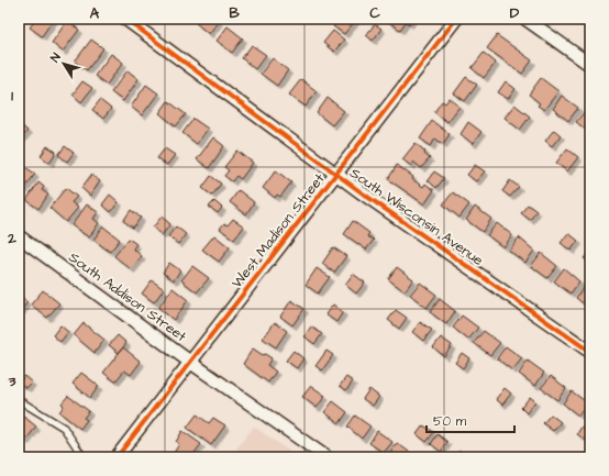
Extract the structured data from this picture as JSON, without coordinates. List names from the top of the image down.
{
  "streets": {
    "street": ["South Wisconsin Avenue", "West Madison Street", "South Addison Street"]
  },
  "crossings": [
    ["South Wisconsin Avenue", "West Madison Street"],
    ["West Madison Street", "South Addison Street"]
  ],
  "scale_bar": "50 m",
  "north": "top left",
  "grid": {
    "columns": [
      "A",
      "B",
      "C",
      "D"
    ],
    "rows": ["1", "2", "3"]
  }
}
